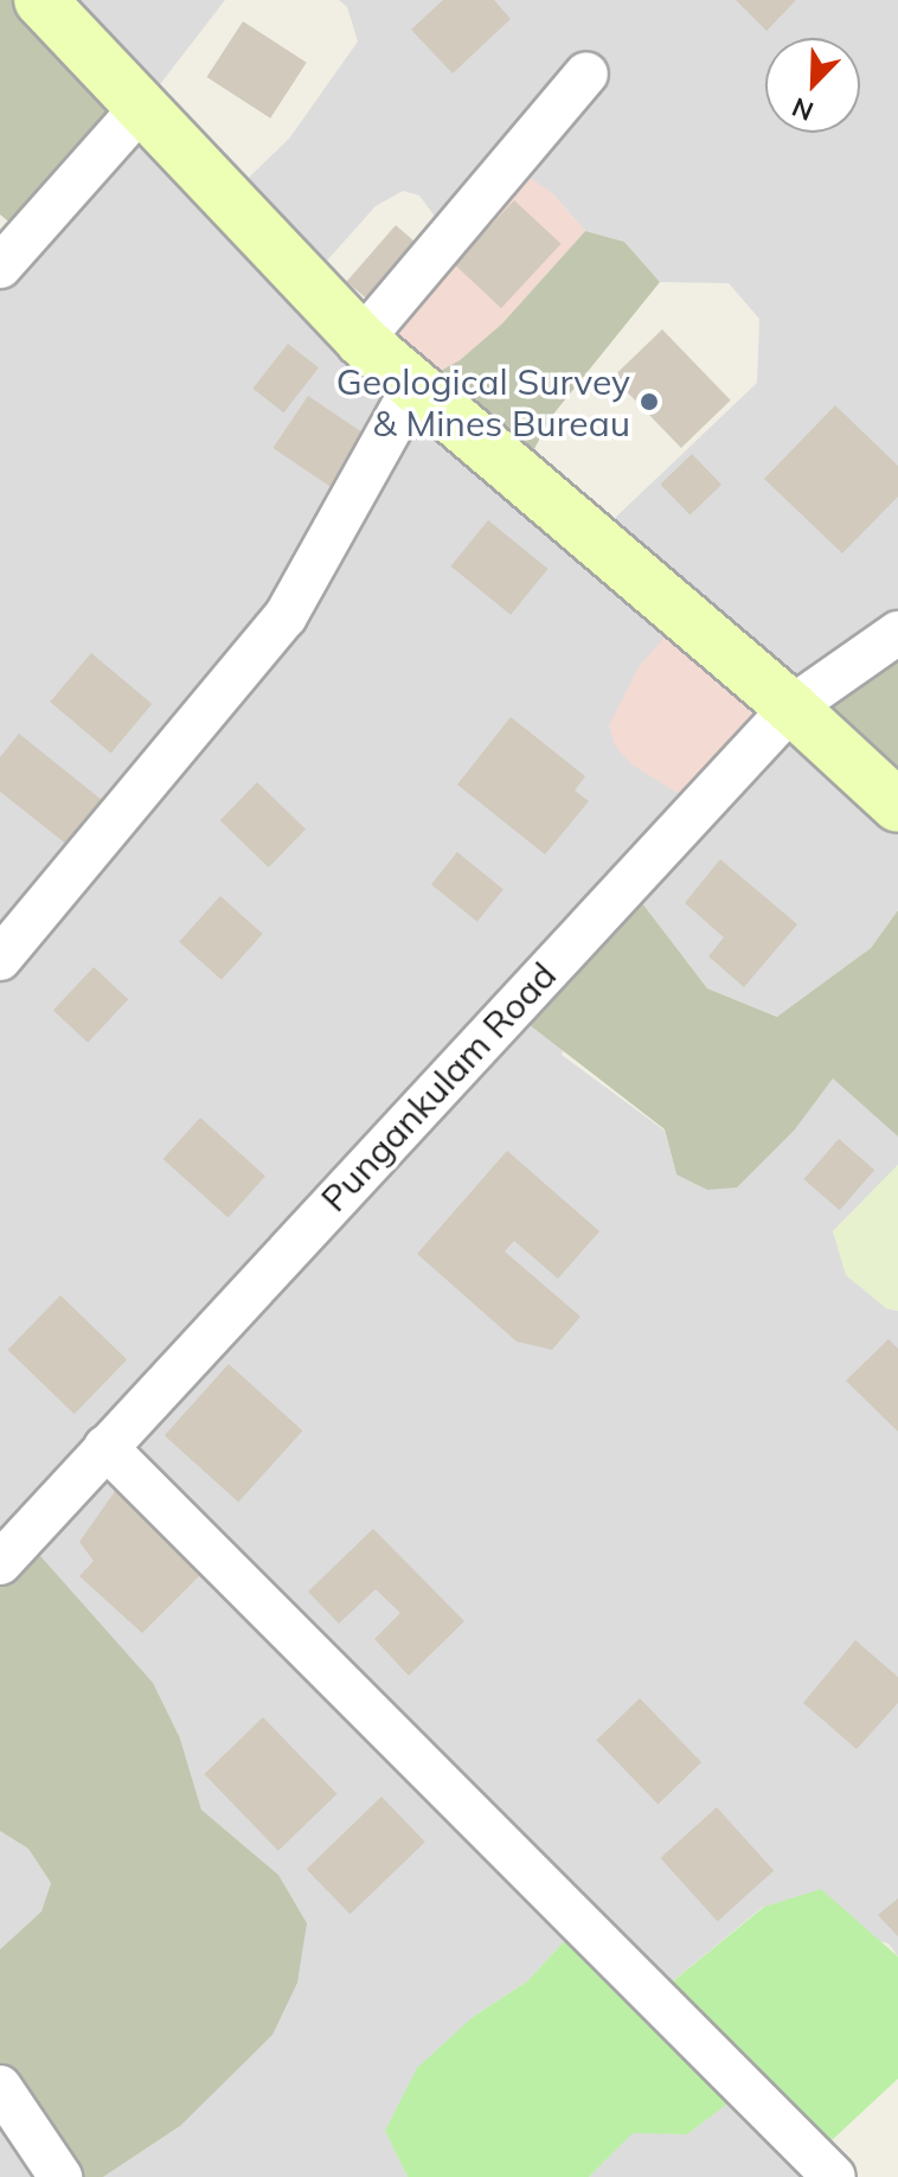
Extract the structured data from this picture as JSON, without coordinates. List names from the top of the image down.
{
  "streets": {
    "street": ["Pungankulam Road"]
  },
  "places": ["Geological Survey & Mines Bureau"],
  "north": "bottom left"
}
